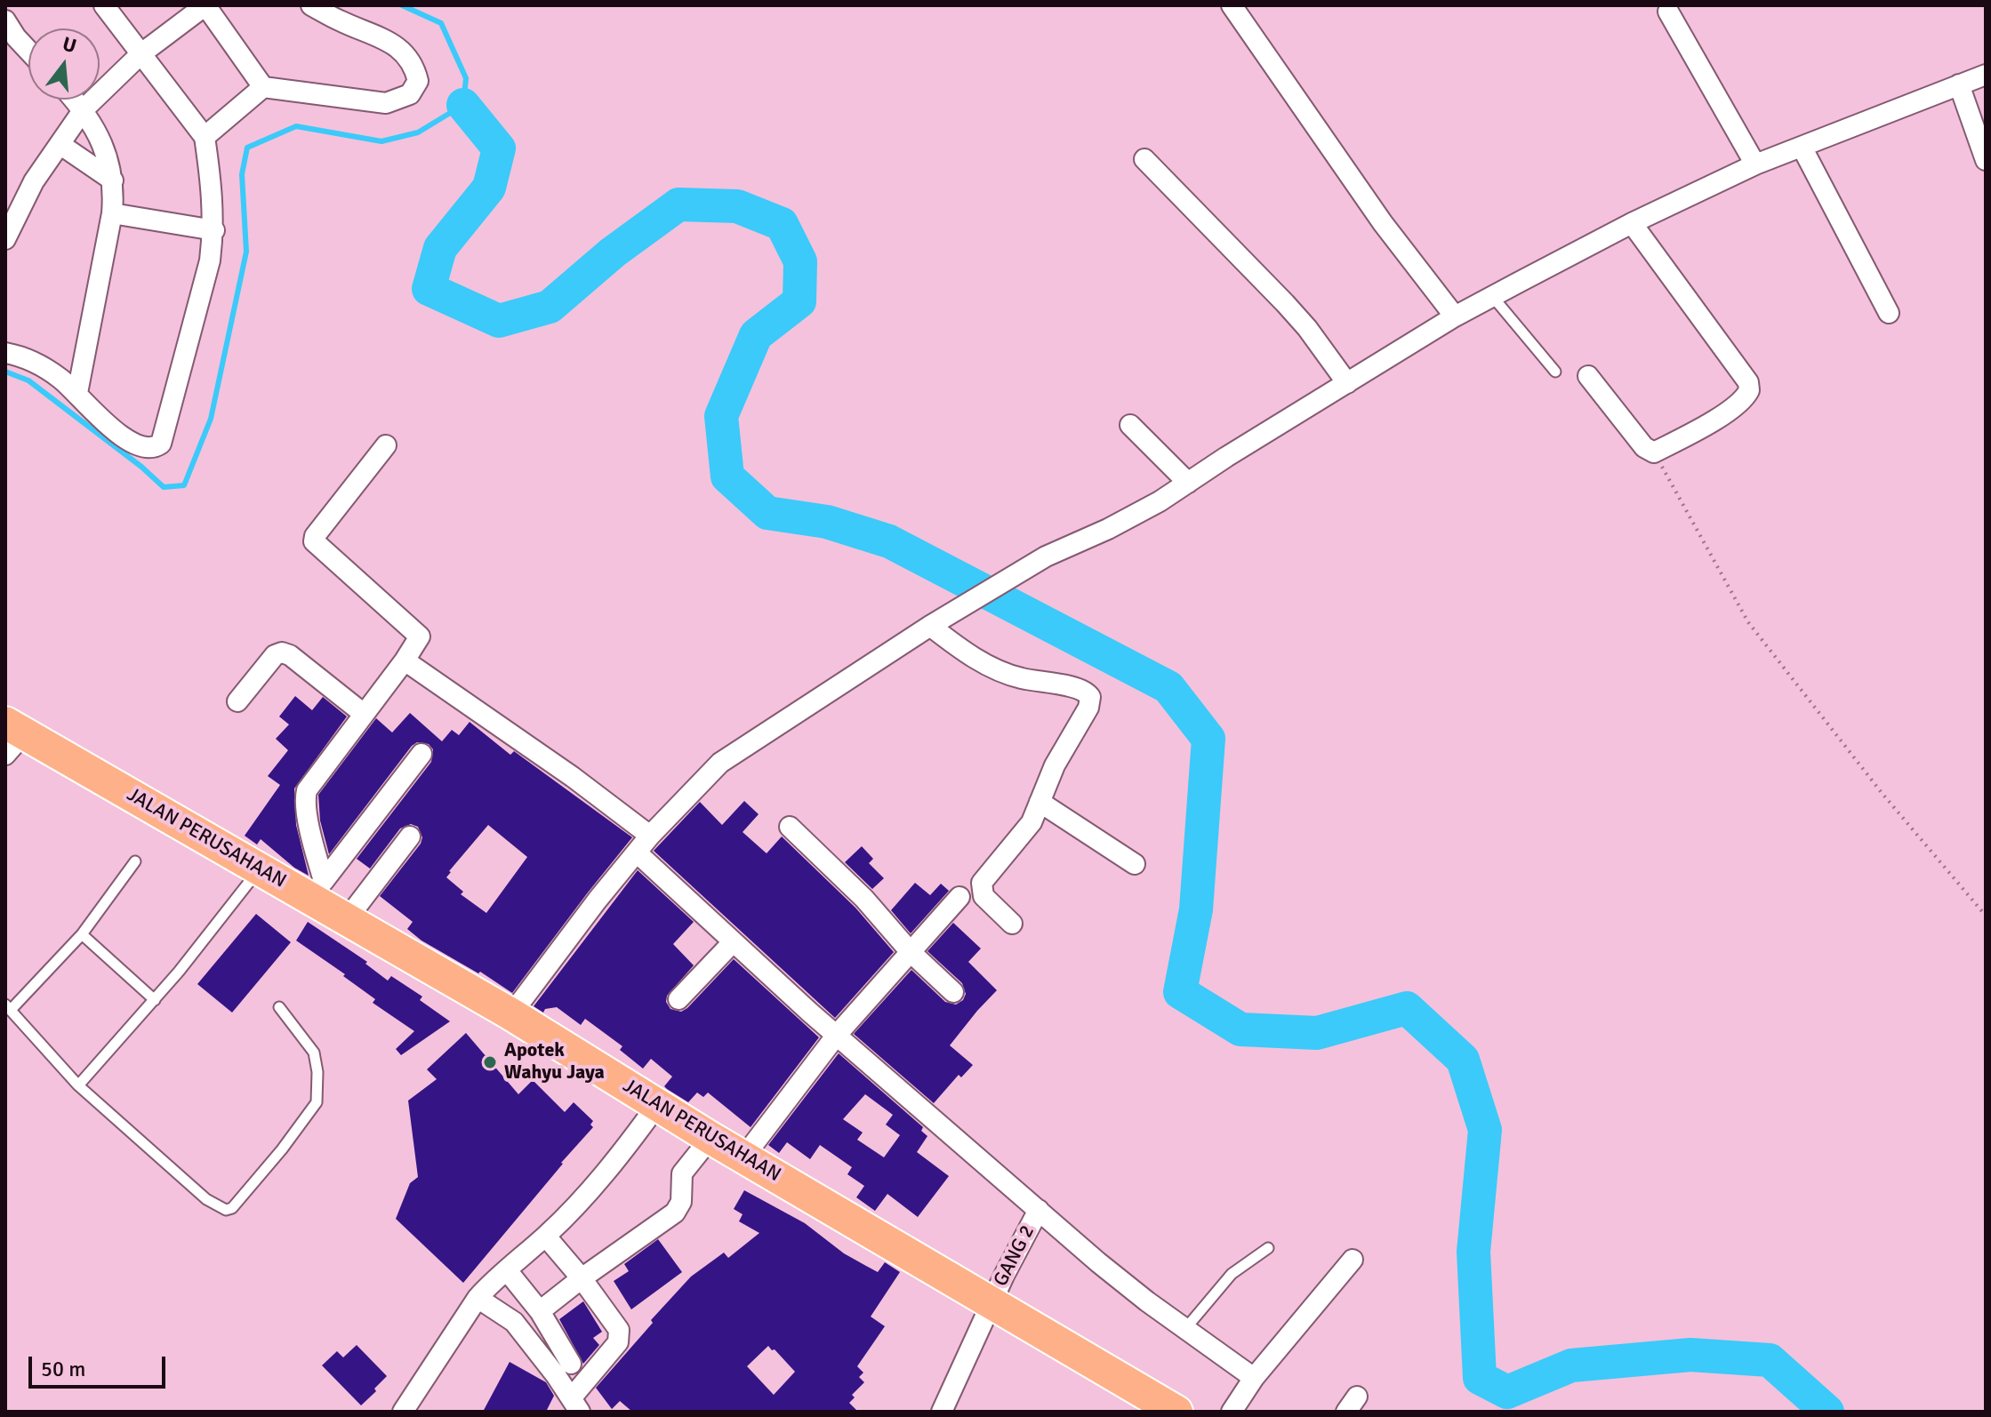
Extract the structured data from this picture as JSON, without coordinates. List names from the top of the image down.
{
  "streets": {
    "main road": ["JALAN PERUSAHAAN"],
    "street": ["GANG 2"]
  },
  "crossings": [
    ["JALAN PERUSAHAAN", "GANG 2"]
  ],
  "places": ["Apotek Wahyu Jaya"],
  "scale_bar": "50 m",
  "north": "top"
}
